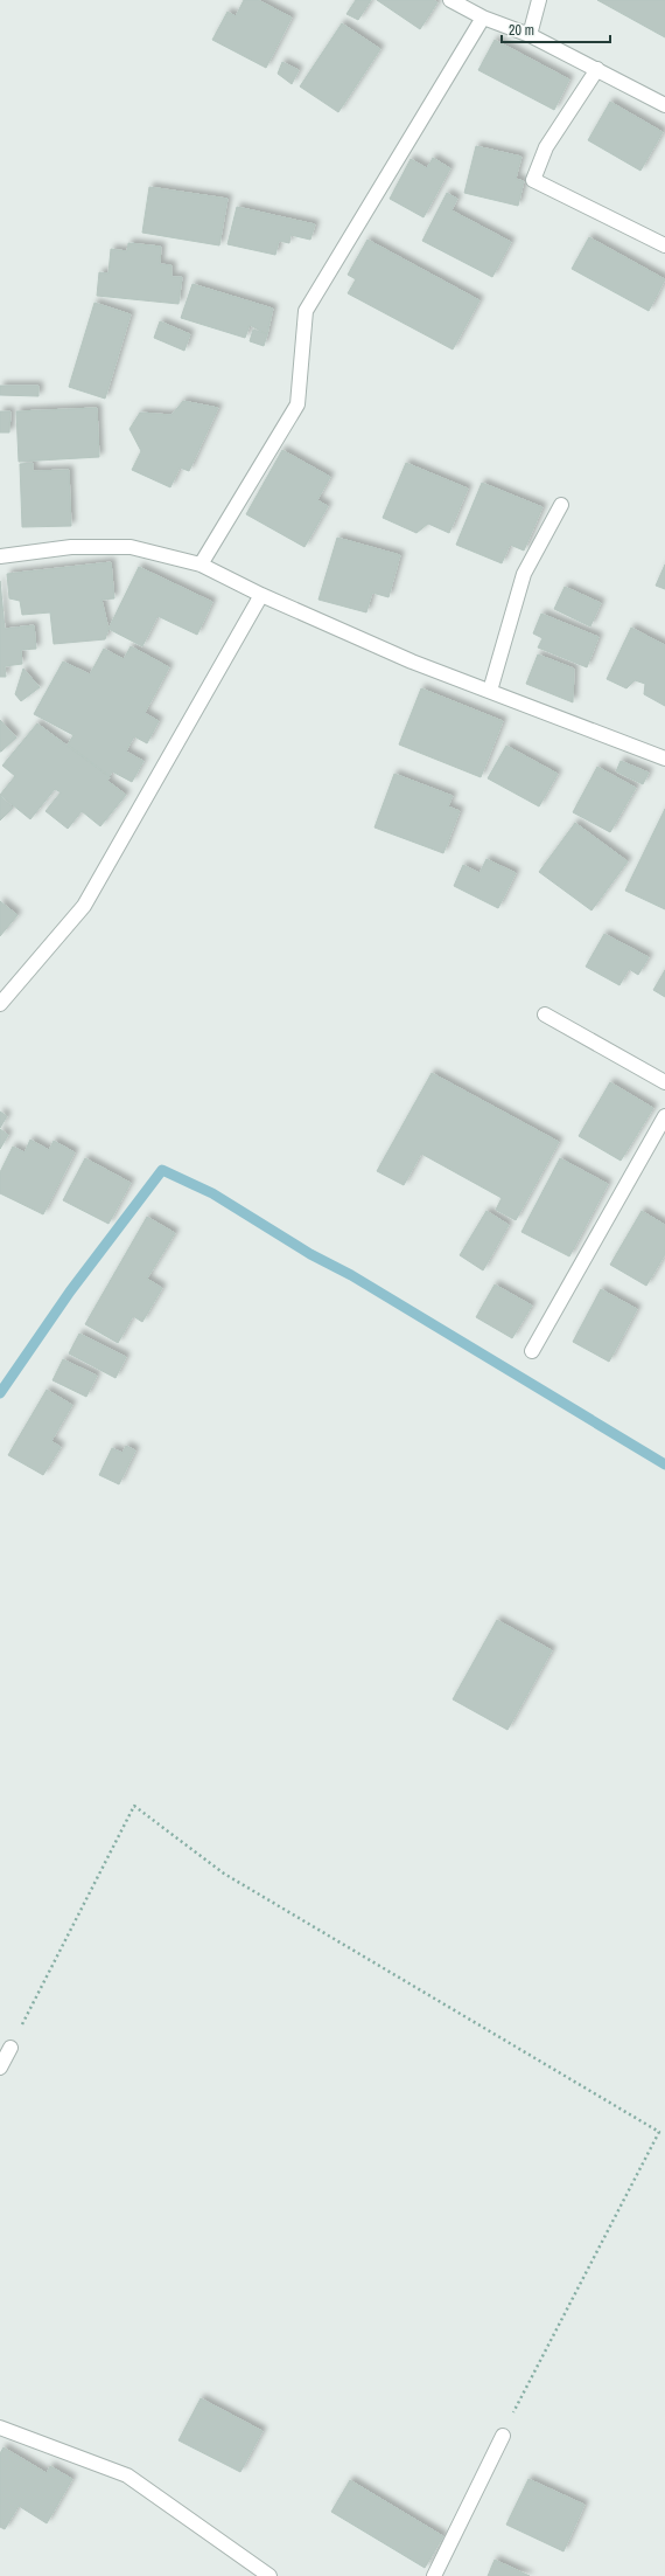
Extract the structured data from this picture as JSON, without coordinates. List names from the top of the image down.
{
  "scale_bar": "20 m"
}
